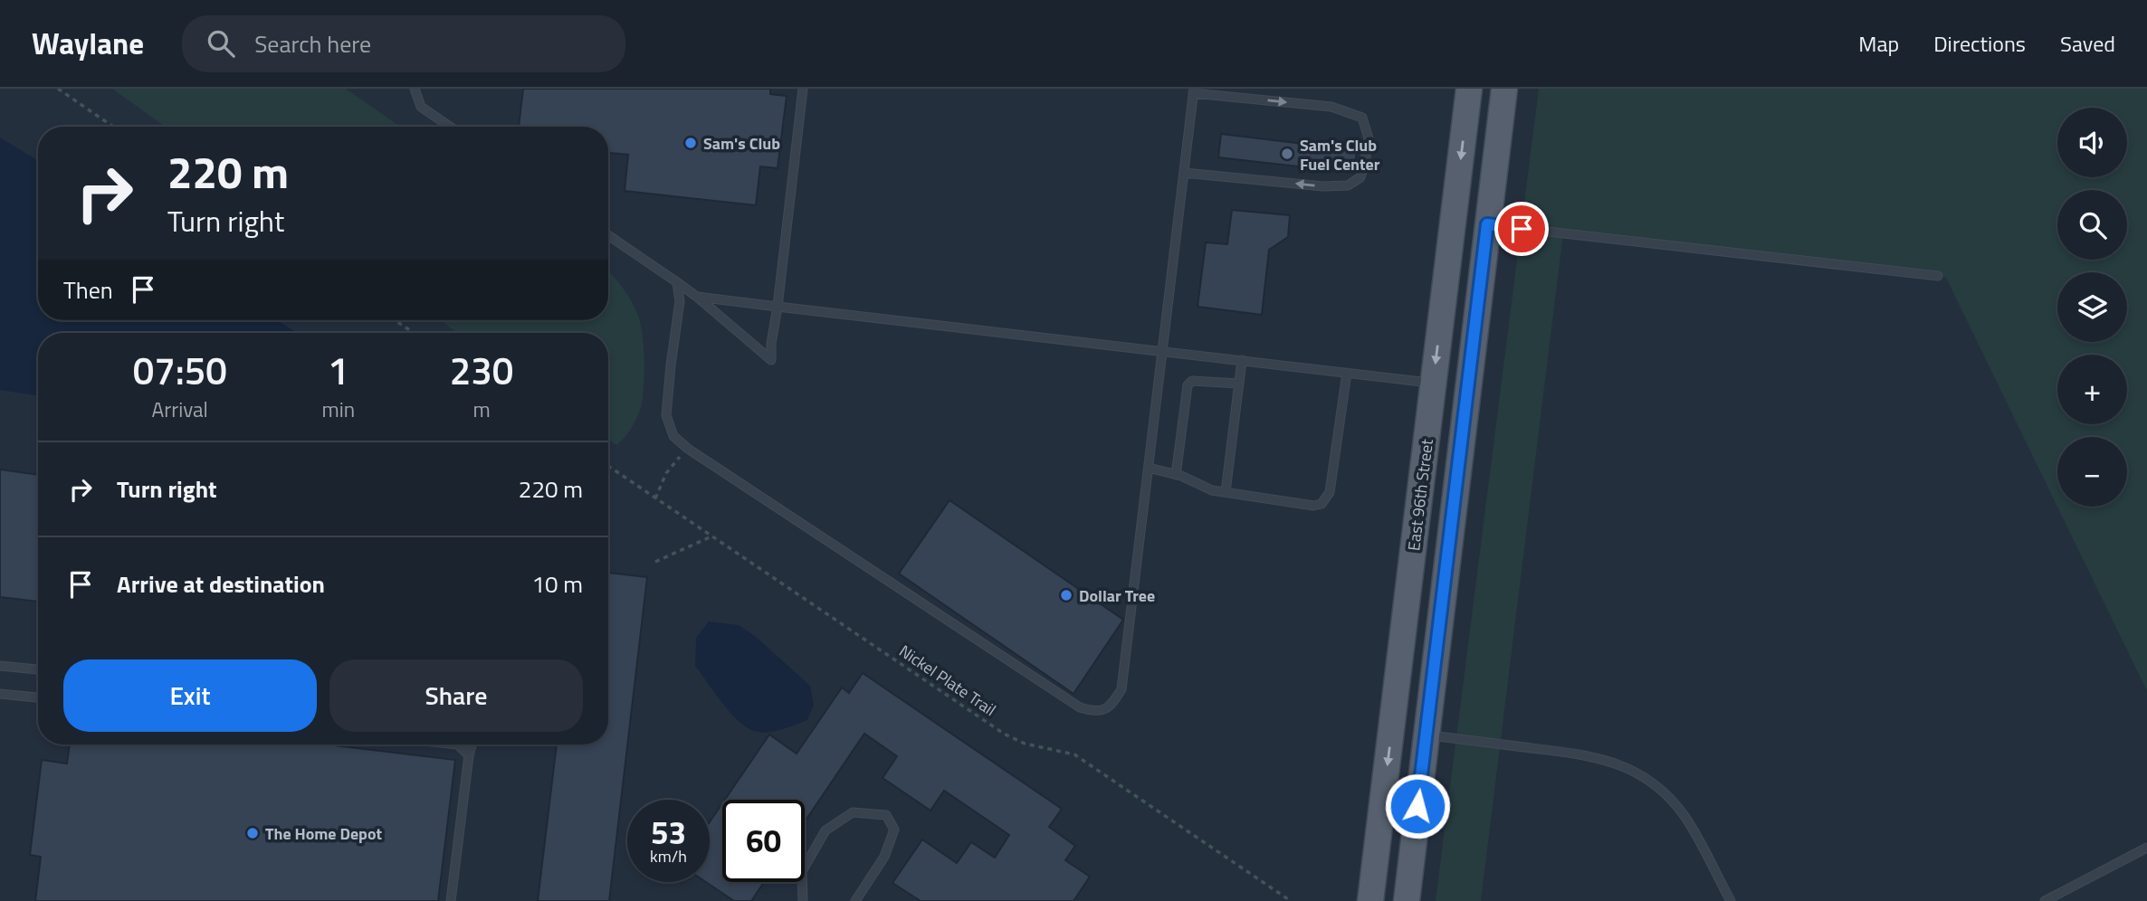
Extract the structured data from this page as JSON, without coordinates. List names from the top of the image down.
{
  "streets": {
    "main road": ["East 96th Street"],
    "path": ["Nickel Plate Trail"]
  },
  "places": [
    "Sam's Club",
    "Sam's Club Fuel Center",
    "Dollar Tree",
    "The Home Depot"
  ],
  "page": {
    "header": "Waylane",
    "search": "Search here",
    "nav": ["Map", "Directions", "Saved"],
    "map_buttons": ["+", "−"],
    "turn": ["220 m", "Turn right"],
    "then": "Then",
    "eta": [
      "07:50",
      "Arrival",
      "1",
      "min",
      "230",
      "m"
    ],
    "list": [
      {
        "name": "Turn right",
        "value": "220 m"
      },
      {
        "name": "Arrive at destination",
        "value": "10 m"
      }
    ],
    "buttons": ["Exit", "Share"],
    "speed": "53 km/h",
    "limit": "60"
  }
}
